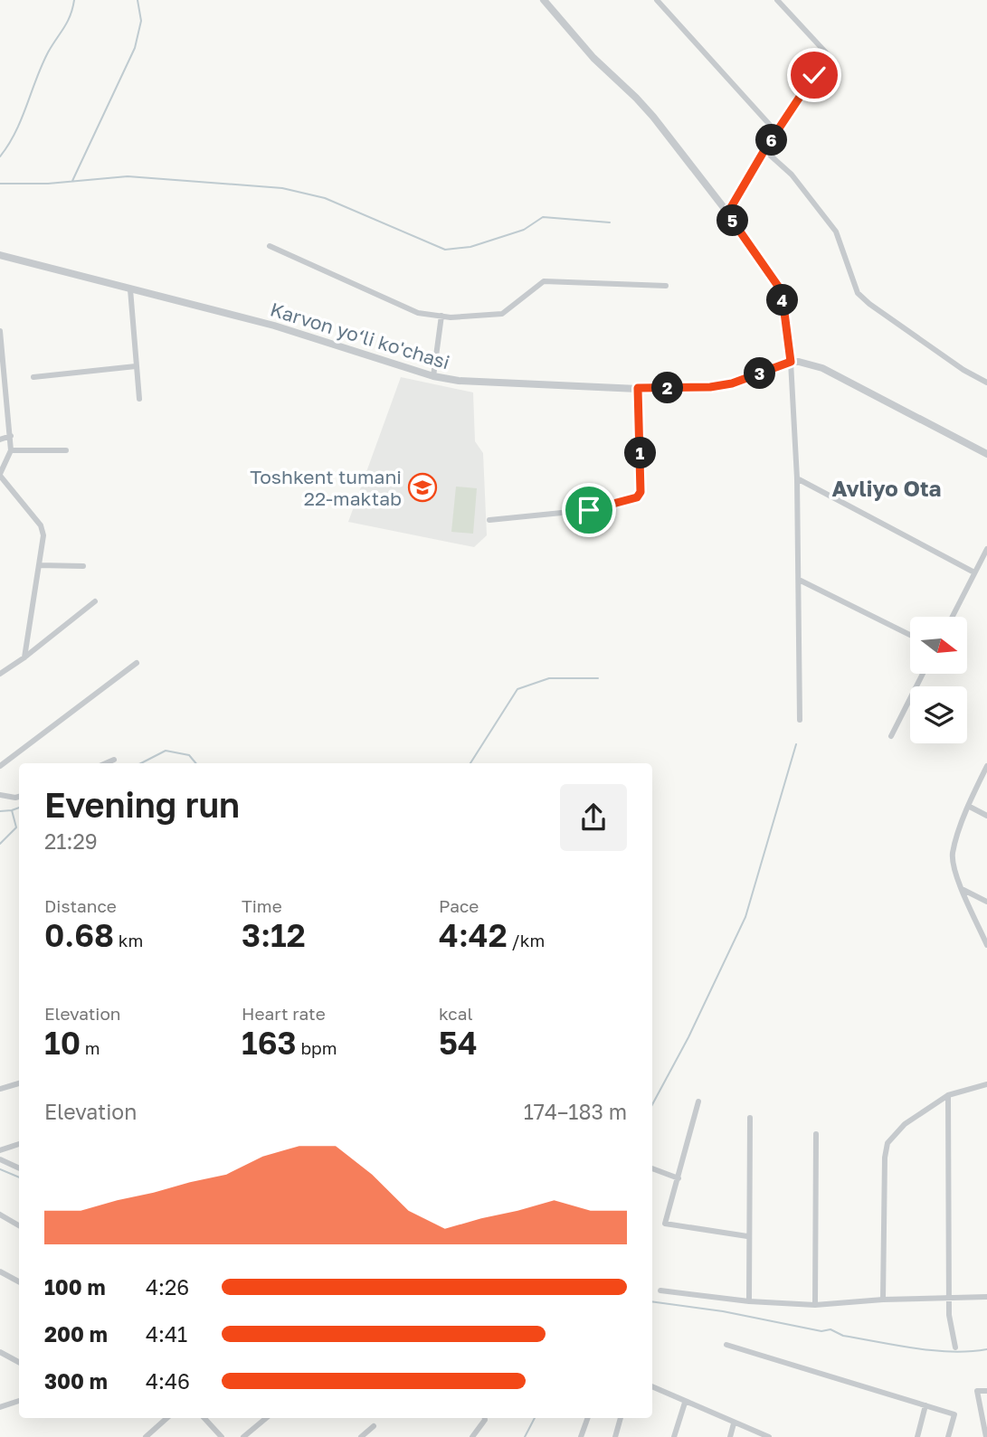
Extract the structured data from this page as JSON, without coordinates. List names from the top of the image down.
{
  "streets": {
    "street": ["Karvon yo‘li ko'chasi"]
  },
  "districts": ["Avliyo Ota"],
  "places": {
    "school or university": ["Toshkent tumani 22-maktab"]
  },
  "north": "right",
  "page": {
    "pins": [
      "6",
      "5",
      "4",
      "3",
      "2",
      "1"
    ],
    "heading": ["Evening run", "21:29"],
    "stats": [
      ["Distance", "0.68 km"],
      ["Time", "3:12"],
      ["Pace", "4:42 /km"],
      ["Elevation", "10 m"],
      ["Heart rate", "163 bpm"],
      ["kcal", "54"]
    ],
    "chart": ["Elevation", "174–183 m"],
    "list": [
      {
        "name": "100 m",
        "note": "4:26"
      },
      {
        "name": "200 m",
        "note": "4:41"
      },
      {
        "name": "300 m",
        "note": "4:46"
      }
    ]
  }
}
